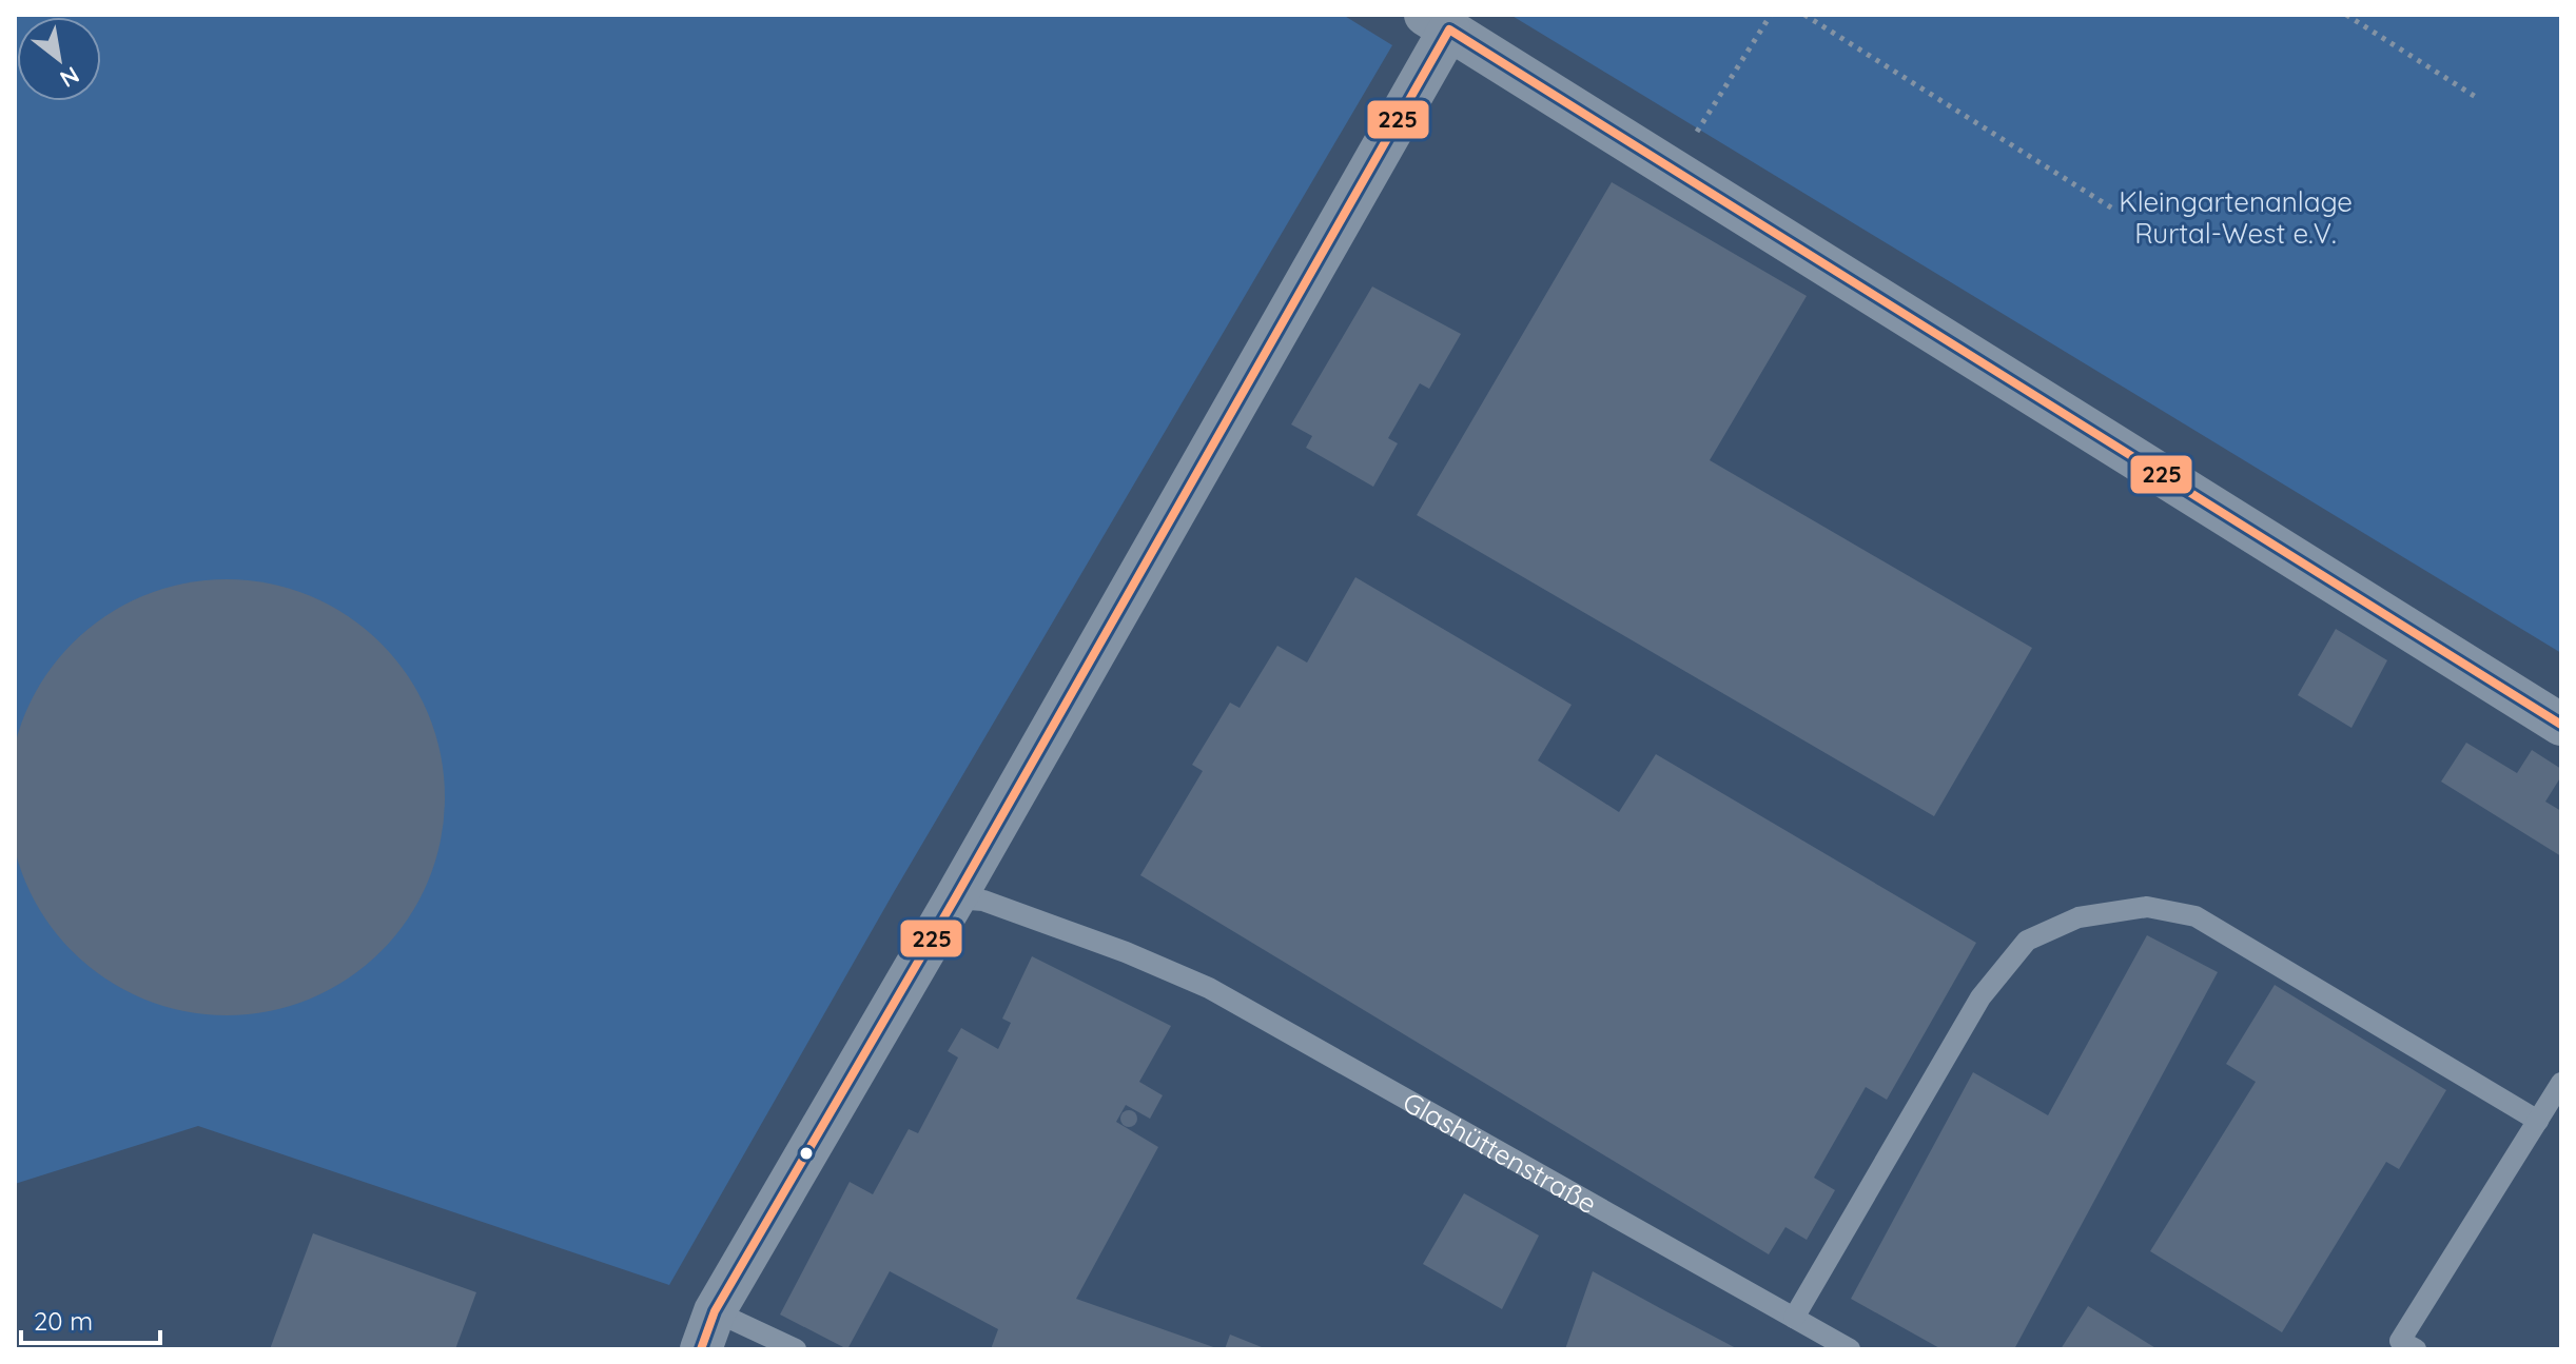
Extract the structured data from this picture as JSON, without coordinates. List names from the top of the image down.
{
  "streets": {
    "lane": ["Glashüttenstraße"]
  },
  "parks": ["Kleingartenanlage Rurtal-West e.V."],
  "lines": ["transit line 225"],
  "scale_bar": "20 m",
  "north": "bottom right"
}
